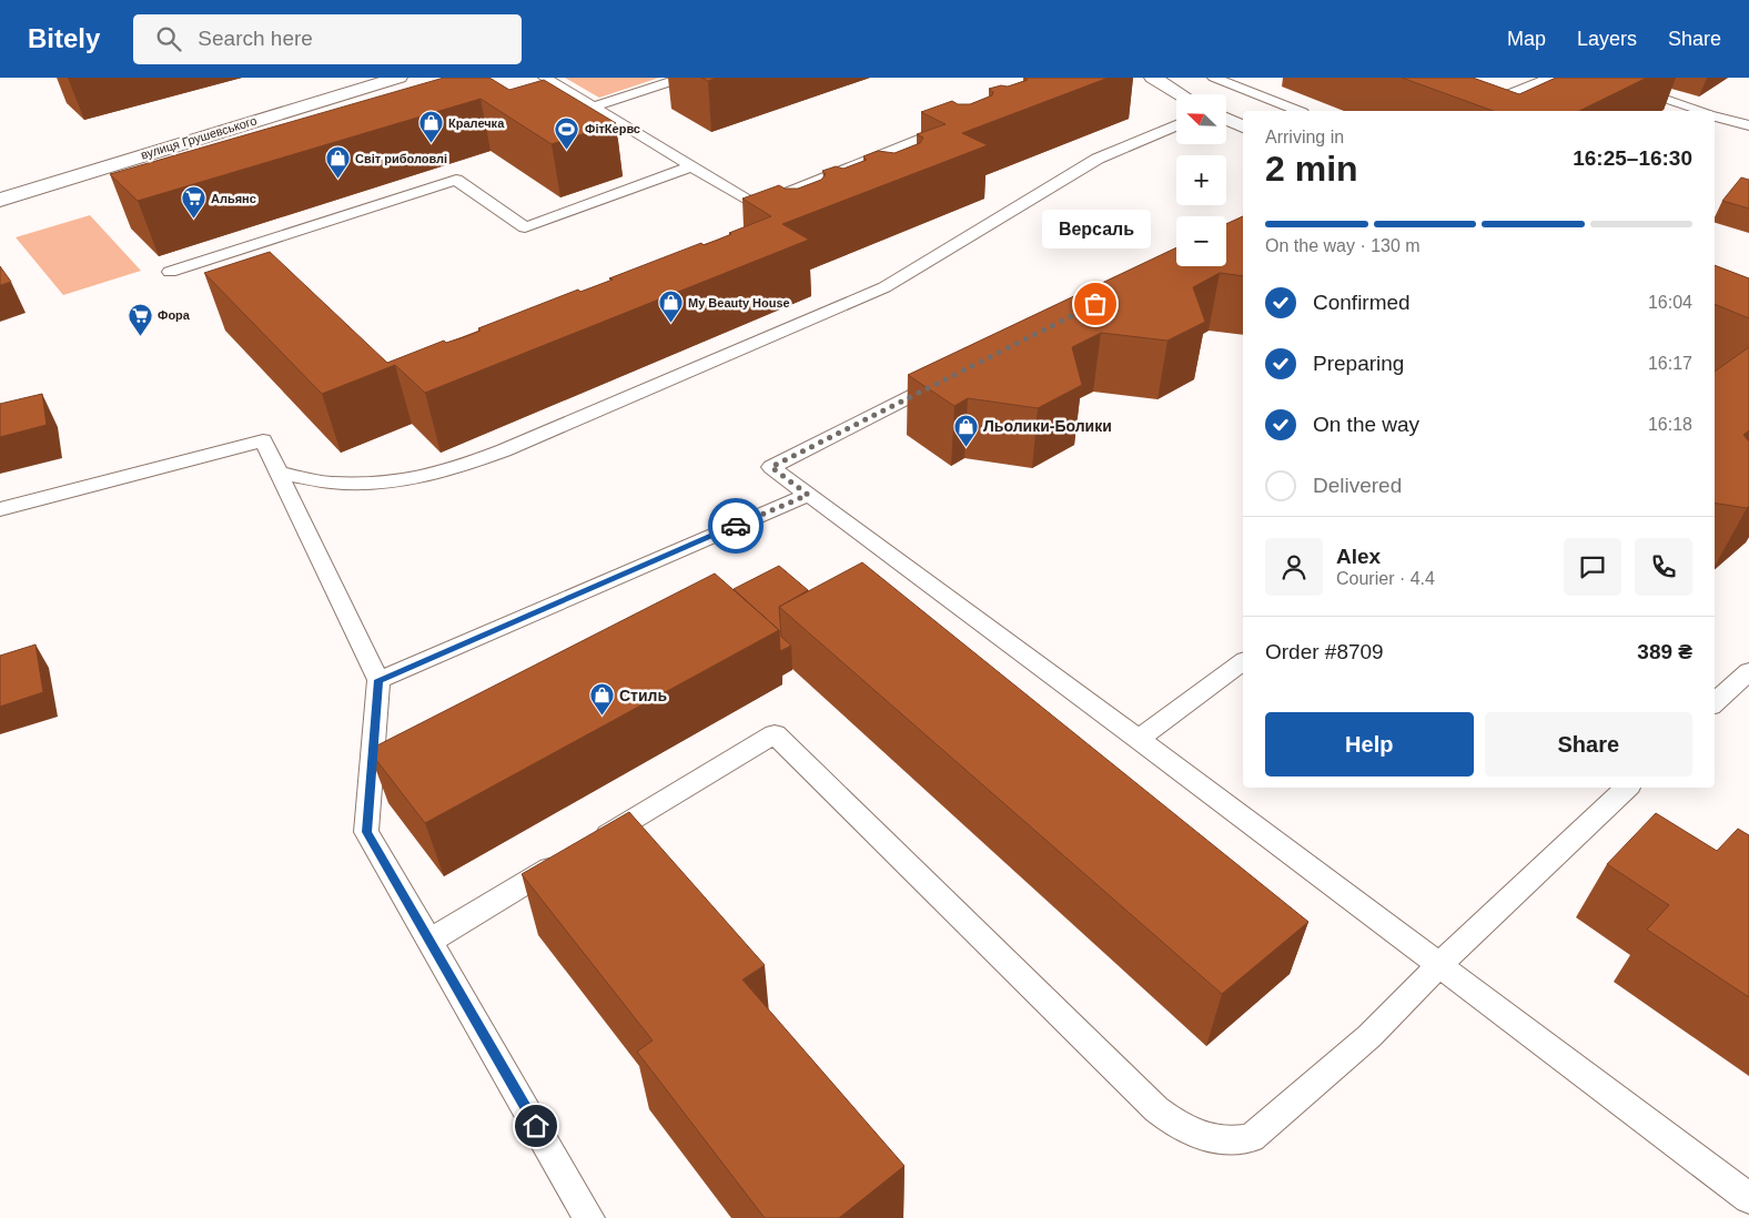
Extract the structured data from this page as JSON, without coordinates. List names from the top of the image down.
{
  "streets": {
    "street": ["вулиця Грушевського"]
  },
  "places": {
    "shop": [
      "Кралечка",
      "Світ риболовлі",
      "My Beauty House",
      "Льолики-Болики",
      "Стиль"
    ],
    "sports": ["ФітКервс"],
    "supermarket": ["Альянс", "Фора"],
    "other": ["Версаль"]
  },
  "north": "top left",
  "page": {
    "header": "Bitely",
    "search": "Search here",
    "nav": ["Map", "Layers", "Share"],
    "map_buttons": ["+", "−"],
    "heading": ["2 min", "Arriving in", "16:25–16:30"],
    "panel": [
      "Alex",
      "Courier · 4.4",
      "Order #8709",
      "389 ₴"
    ],
    "bar": "On the way · 130 m",
    "bubble": "Версаль",
    "list": [
      ["Confirmed", "16:04"],
      ["Preparing", "16:17"],
      ["On the way", "16:18"],
      "Delivered"
    ],
    "buttons": ["Help", "Share"]
  }
}
